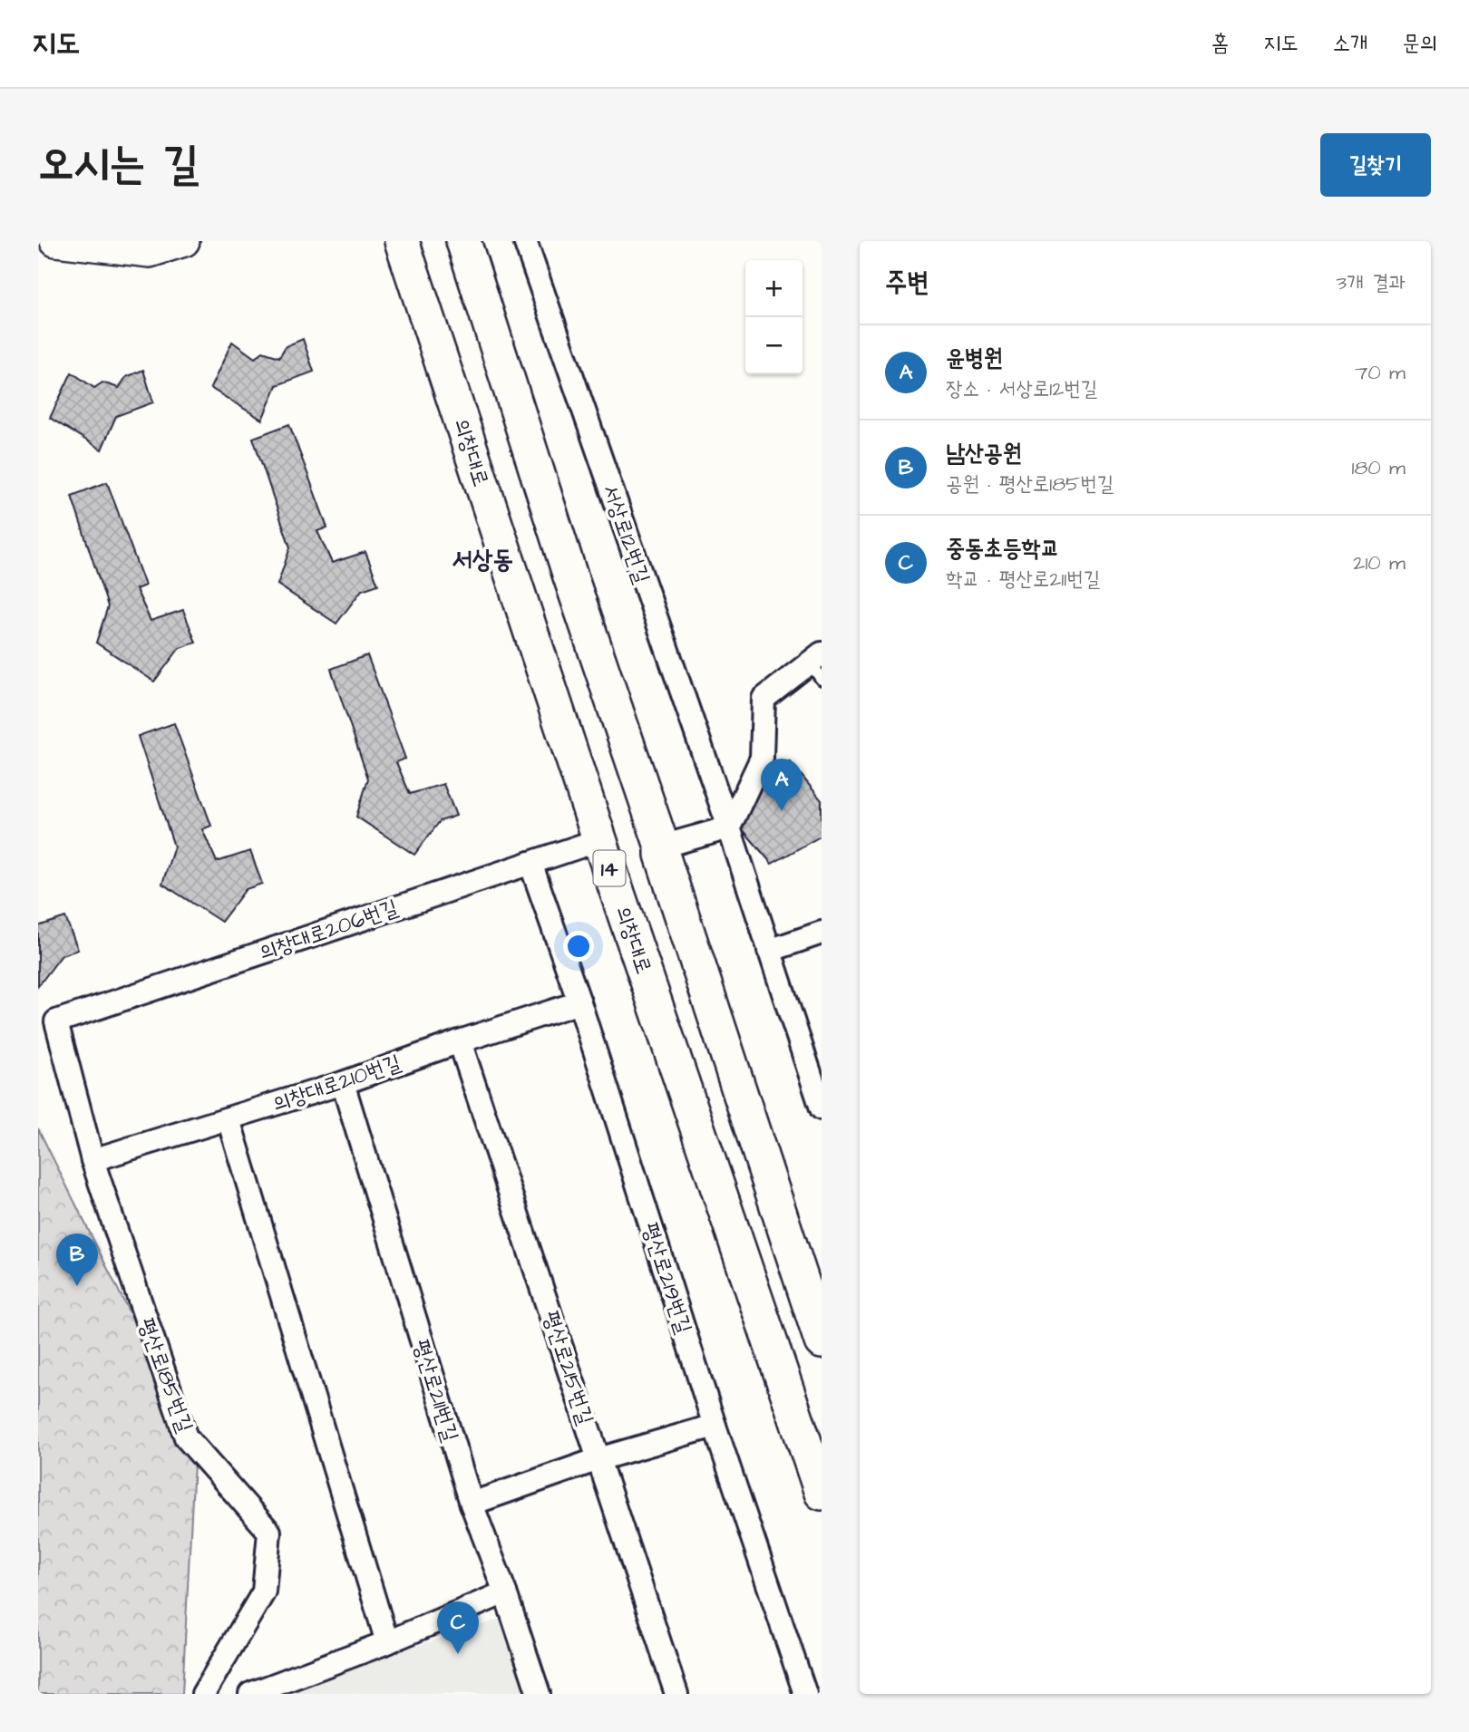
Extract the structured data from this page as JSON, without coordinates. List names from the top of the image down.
{
  "streets": {
    "main road": ["의창대로", "14"],
    "street": [
      "서상로12번길",
      "의창대로206번길",
      "의창대로210번길",
      "평산로219번길",
      "평산로215번길",
      "평산로185번길",
      "평산로211번길"
    ]
  },
  "crossings": [
    ["의창대로", "의창대로206번길"],
    ["의창대로206번길", "평산로219번길"],
    ["의창대로206번길", "평산로185번길"],
    ["의창대로210번길", "평산로219번길"],
    ["의창대로210번길", "평산로215번길"],
    ["의창대로210번길", "평산로185번길"],
    ["의창대로210번길", "평산로211번길"]
  ],
  "districts": ["서상동"],
  "page": {
    "header": "지도",
    "nav": [
      "홈",
      "지도",
      "소개",
      "문의"
    ],
    "buttons": "길찾기",
    "title": "오시는 길",
    "heading": ["주변", "3개 결과"],
    "map_buttons": ["+", "−"],
    "list": [
      {
        "mark": "A",
        "name": "윤병원",
        "note": "장소 · 서상로12번길",
        "value": "70 m"
      },
      {
        "mark": "B",
        "name": "남산공원",
        "note": "공원 · 평산로185번길",
        "value": "180 m"
      },
      {
        "mark": "C",
        "name": "중동초등학교",
        "note": "학교 · 평산로211번길",
        "value": "210 m"
      }
    ],
    "pins": ["A", "B", "C"]
  }
}
